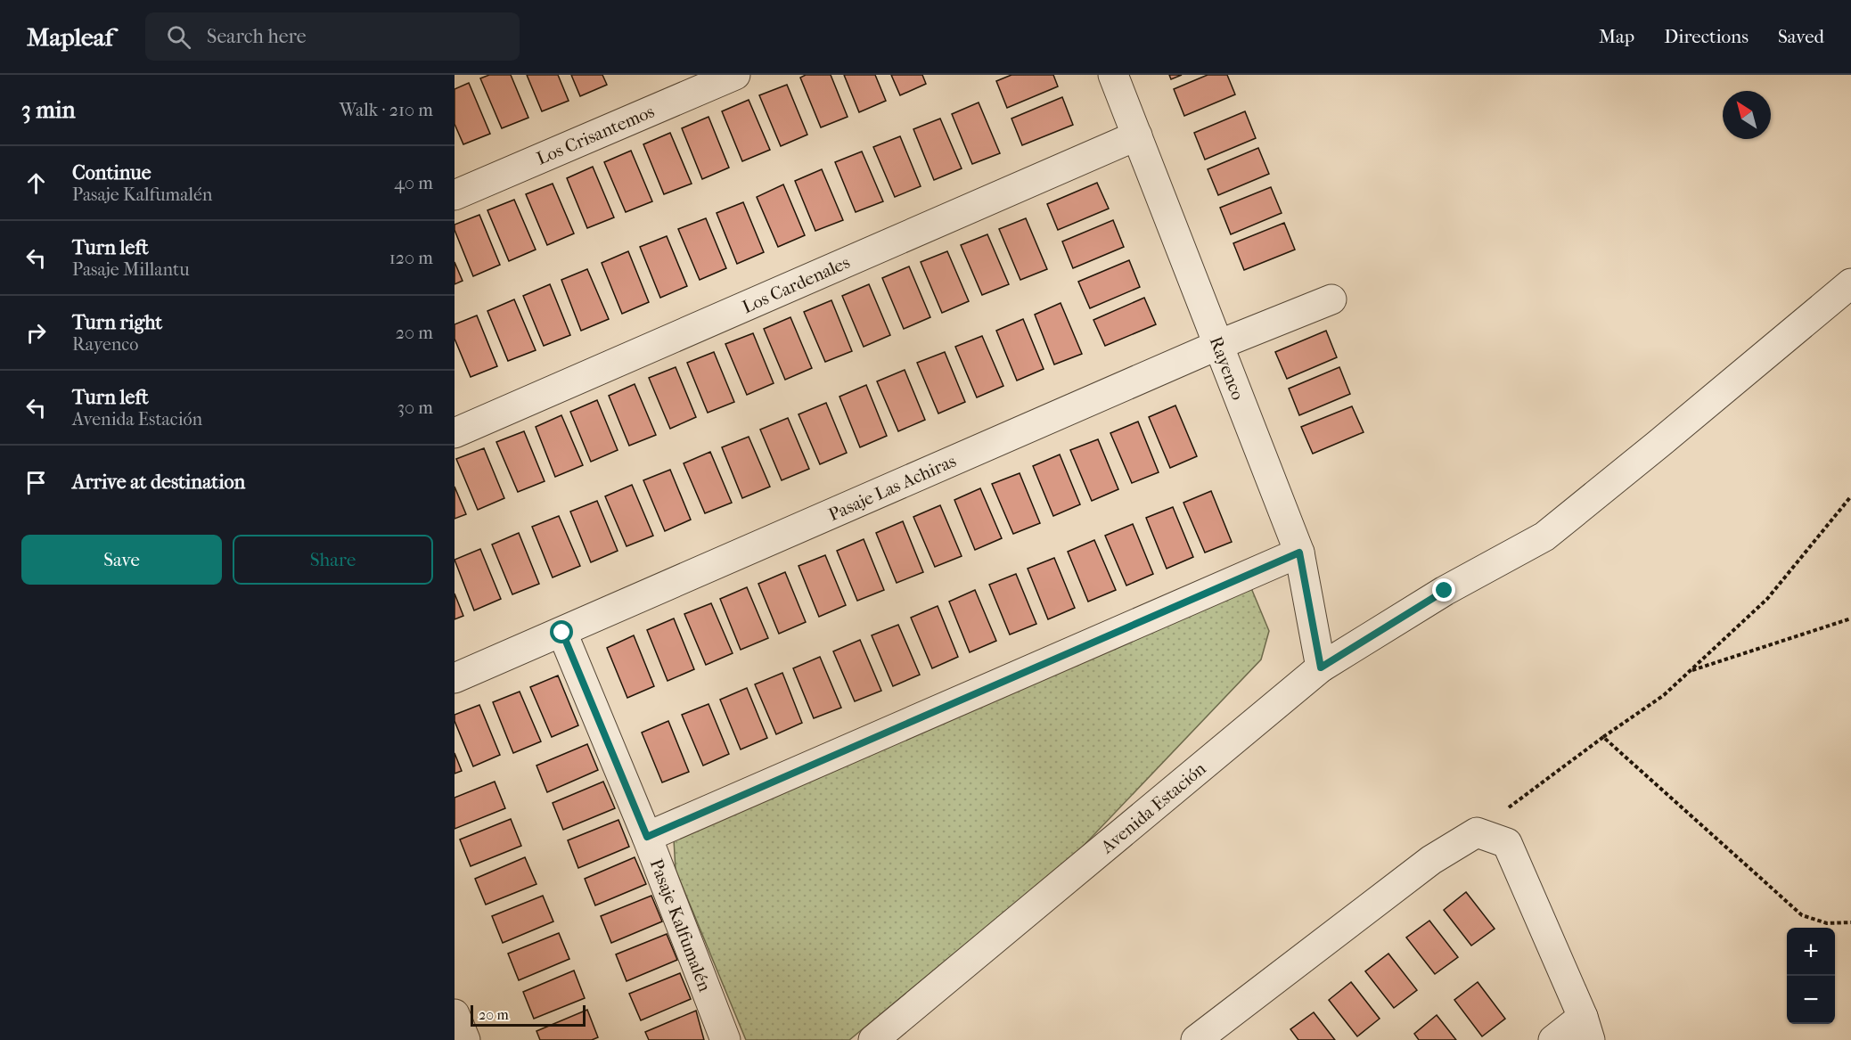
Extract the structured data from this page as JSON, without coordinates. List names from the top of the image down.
{
  "streets": {
    "street": [
      "Los Crisantemos",
      "Los Cardenales",
      "Rayenco",
      "Pasaje Las Achiras",
      "Avenida Estación",
      "Pasaje Kalfumalén"
    ]
  },
  "crossings": [
    ["Los Cardenales", "Rayenco"],
    ["Rayenco", "Pasaje Las Achiras"],
    ["Rayenco", "Avenida Estación"],
    ["Pasaje Las Achiras", "Pasaje Kalfumalén"]
  ],
  "scale_bar": "20 m",
  "north": "top left",
  "page": {
    "header": "Mapleaf",
    "search": "Search here",
    "nav": ["Map", "Directions", "Saved"],
    "heading": ["3 min", "Walk · 210 m"],
    "list": [
      ["Continue", "Pasaje Kalfumalén", "40 m"],
      ["Turn left", "Pasaje Millantu", "120 m"],
      ["Turn right", "Rayenco", "20 m"],
      ["Turn left", "Avenida Estación", "30 m"],
      "Arrive at destination"
    ],
    "buttons": ["Save", "Share"],
    "map_buttons": ["+", "−"],
    "scale": "20 m"
  }
}
